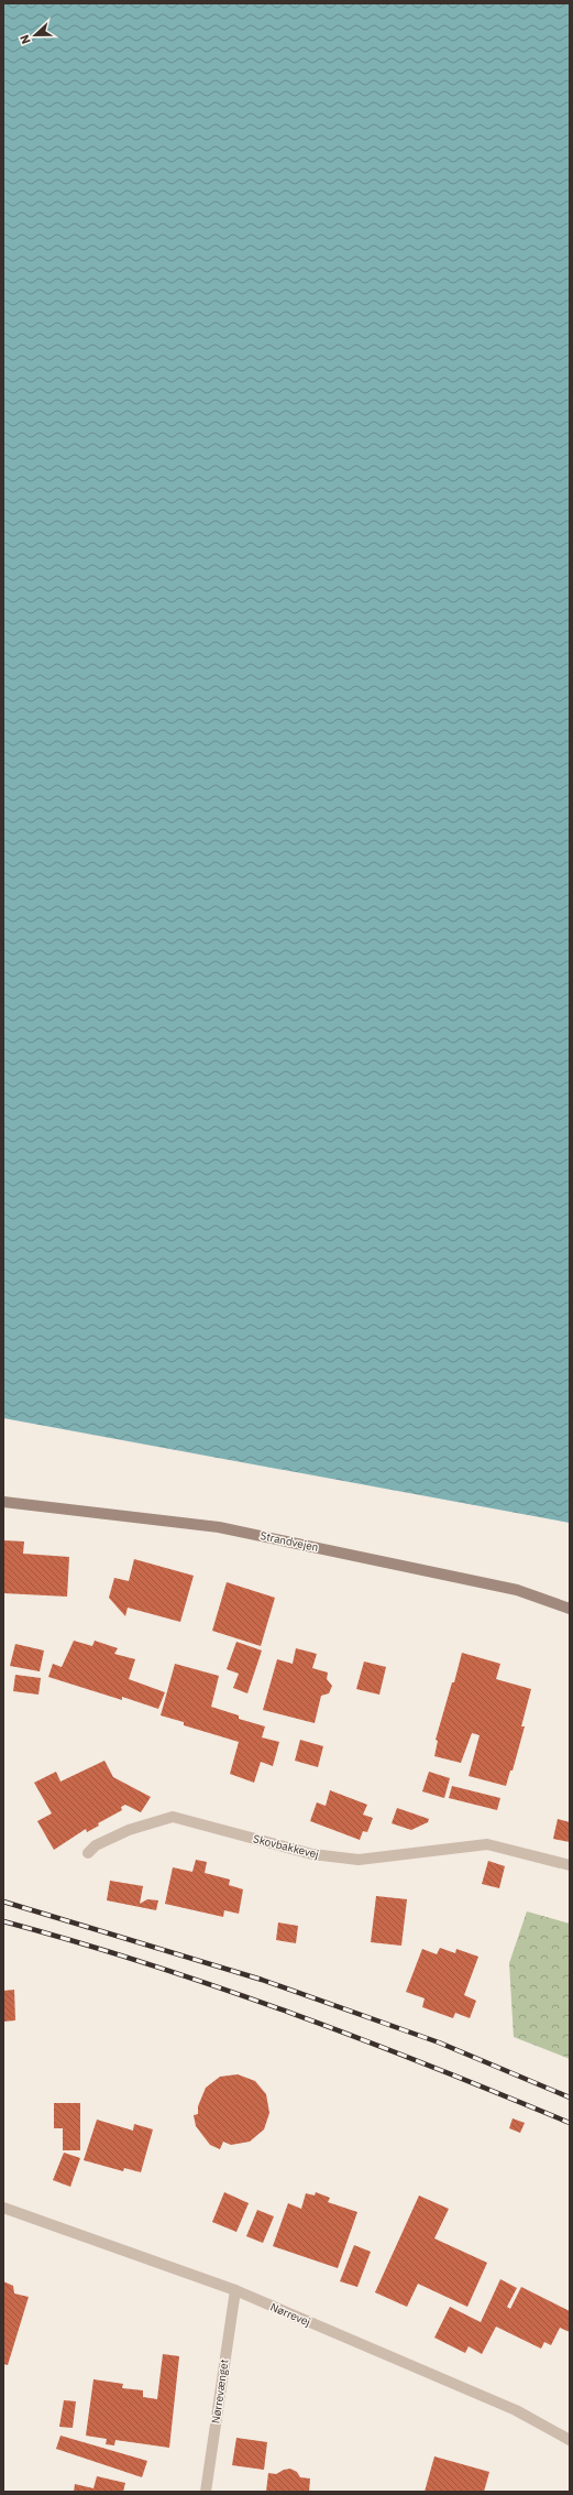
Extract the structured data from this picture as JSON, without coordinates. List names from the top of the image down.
{
  "streets": {
    "main road": ["Strandvejen"],
    "street": ["Skovbakkevej", "Nørrevej", "Nørrevænget"]
  },
  "crossings": [
    ["Nørrevej", "Nørrevænget"]
  ],
  "north": "left"
}
